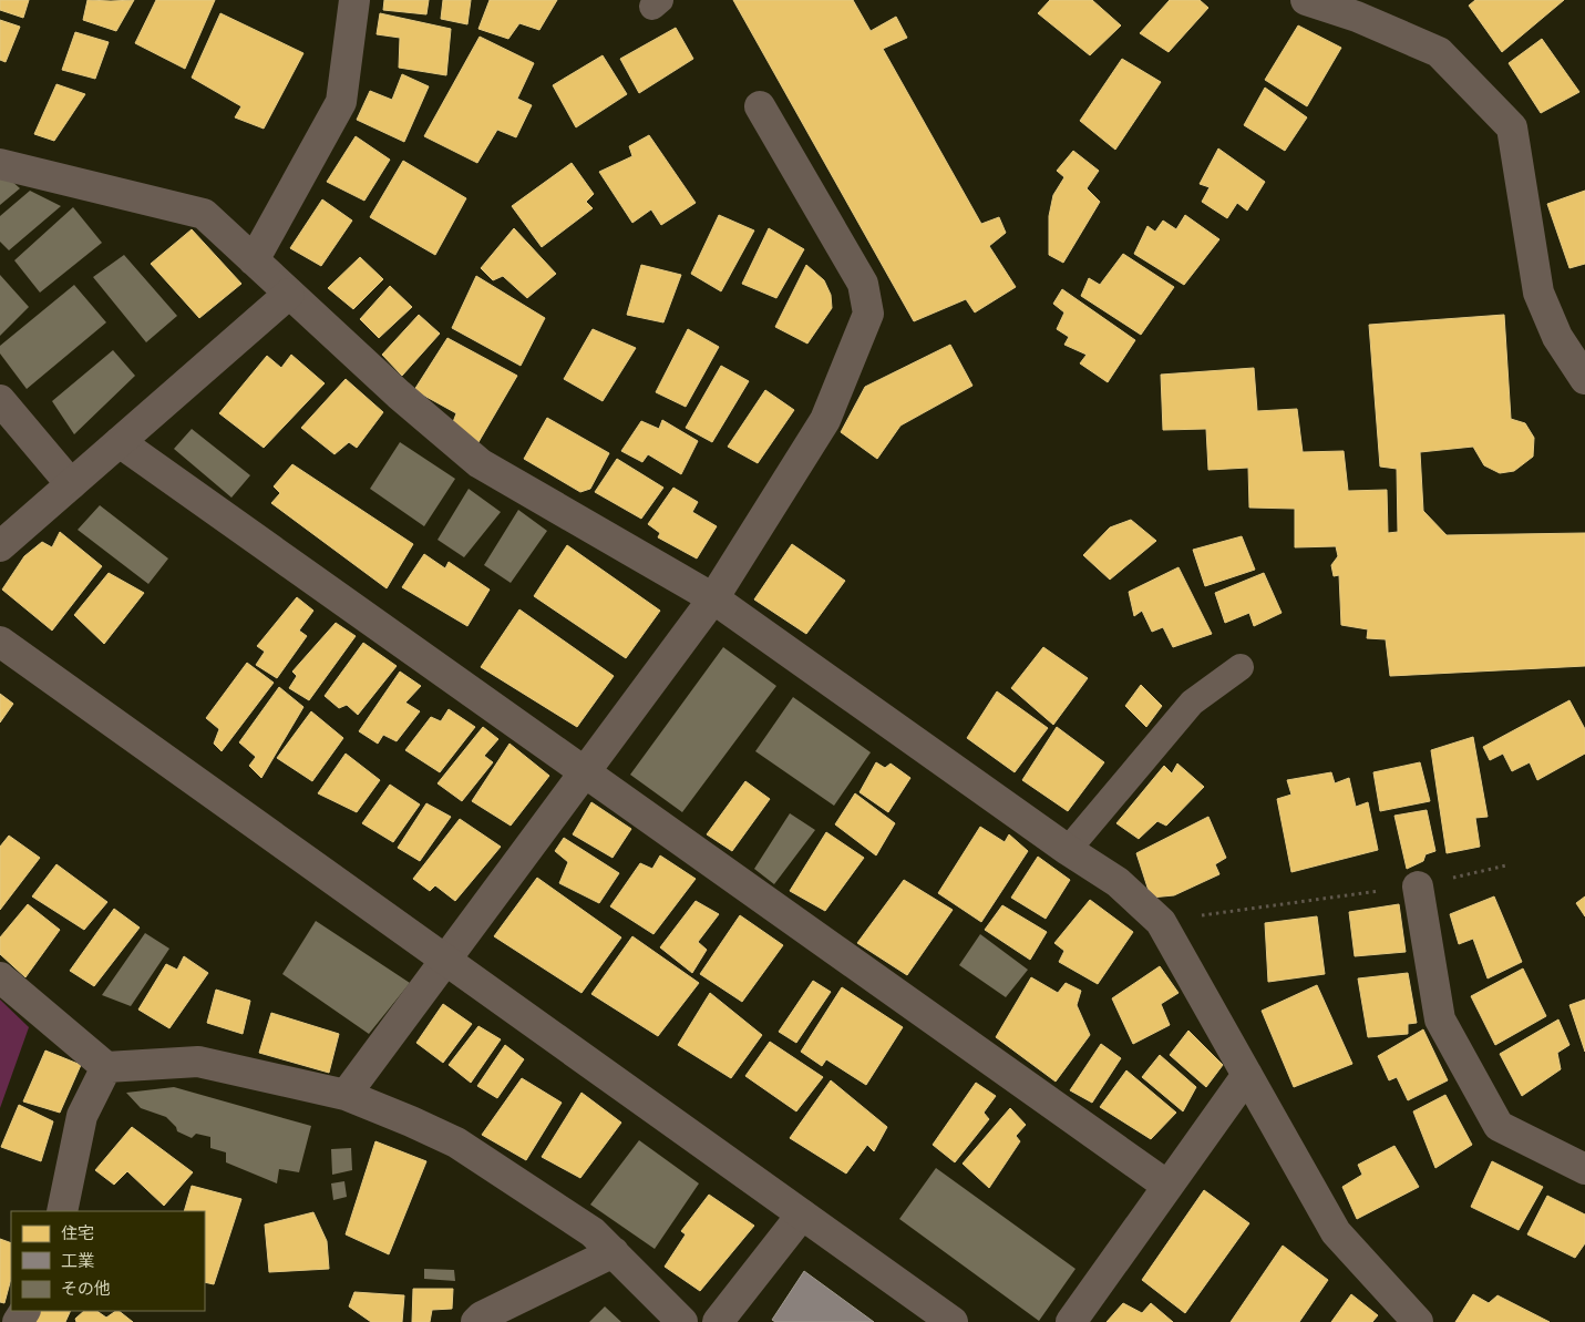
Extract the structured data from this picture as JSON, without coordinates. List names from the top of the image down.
{
  "legend": ["住宅", "工業", "その他"]
}
